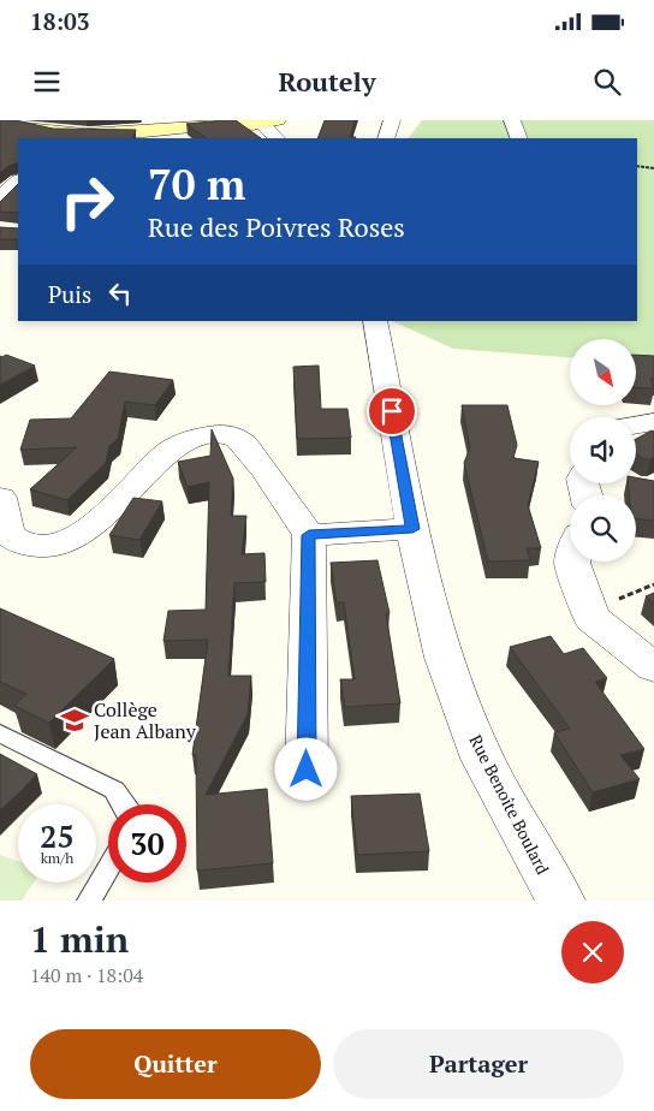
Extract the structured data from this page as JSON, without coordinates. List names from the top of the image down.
{
  "streets": {
    "street": ["Rue Benoîte Boulard"]
  },
  "places": {
    "school or university": ["Collège Jean Albany"]
  },
  "north": "bottom right",
  "page": {
    "status": "18:03",
    "header": "Routely",
    "turn": ["70 m", "Rue des Poivres Roses"],
    "then": "Puis",
    "speed": "25 km/h",
    "limit": "30",
    "heading": ["1 min", "140 m · 18:04"],
    "buttons": ["Quitter", "Partager"]
  }
}
